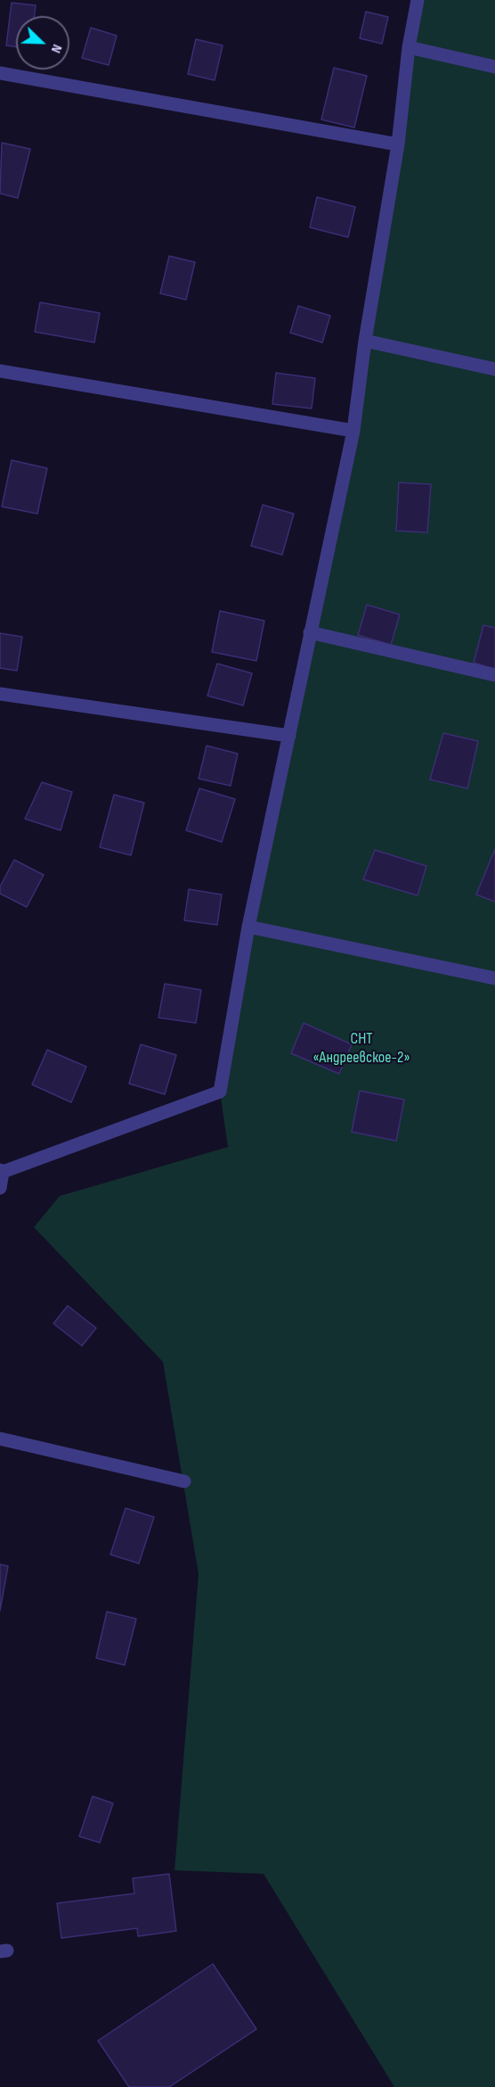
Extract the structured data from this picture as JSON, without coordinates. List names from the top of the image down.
{
  "parks": ["СНТ «Андреевское-2»"],
  "north": "bottom right"
}
